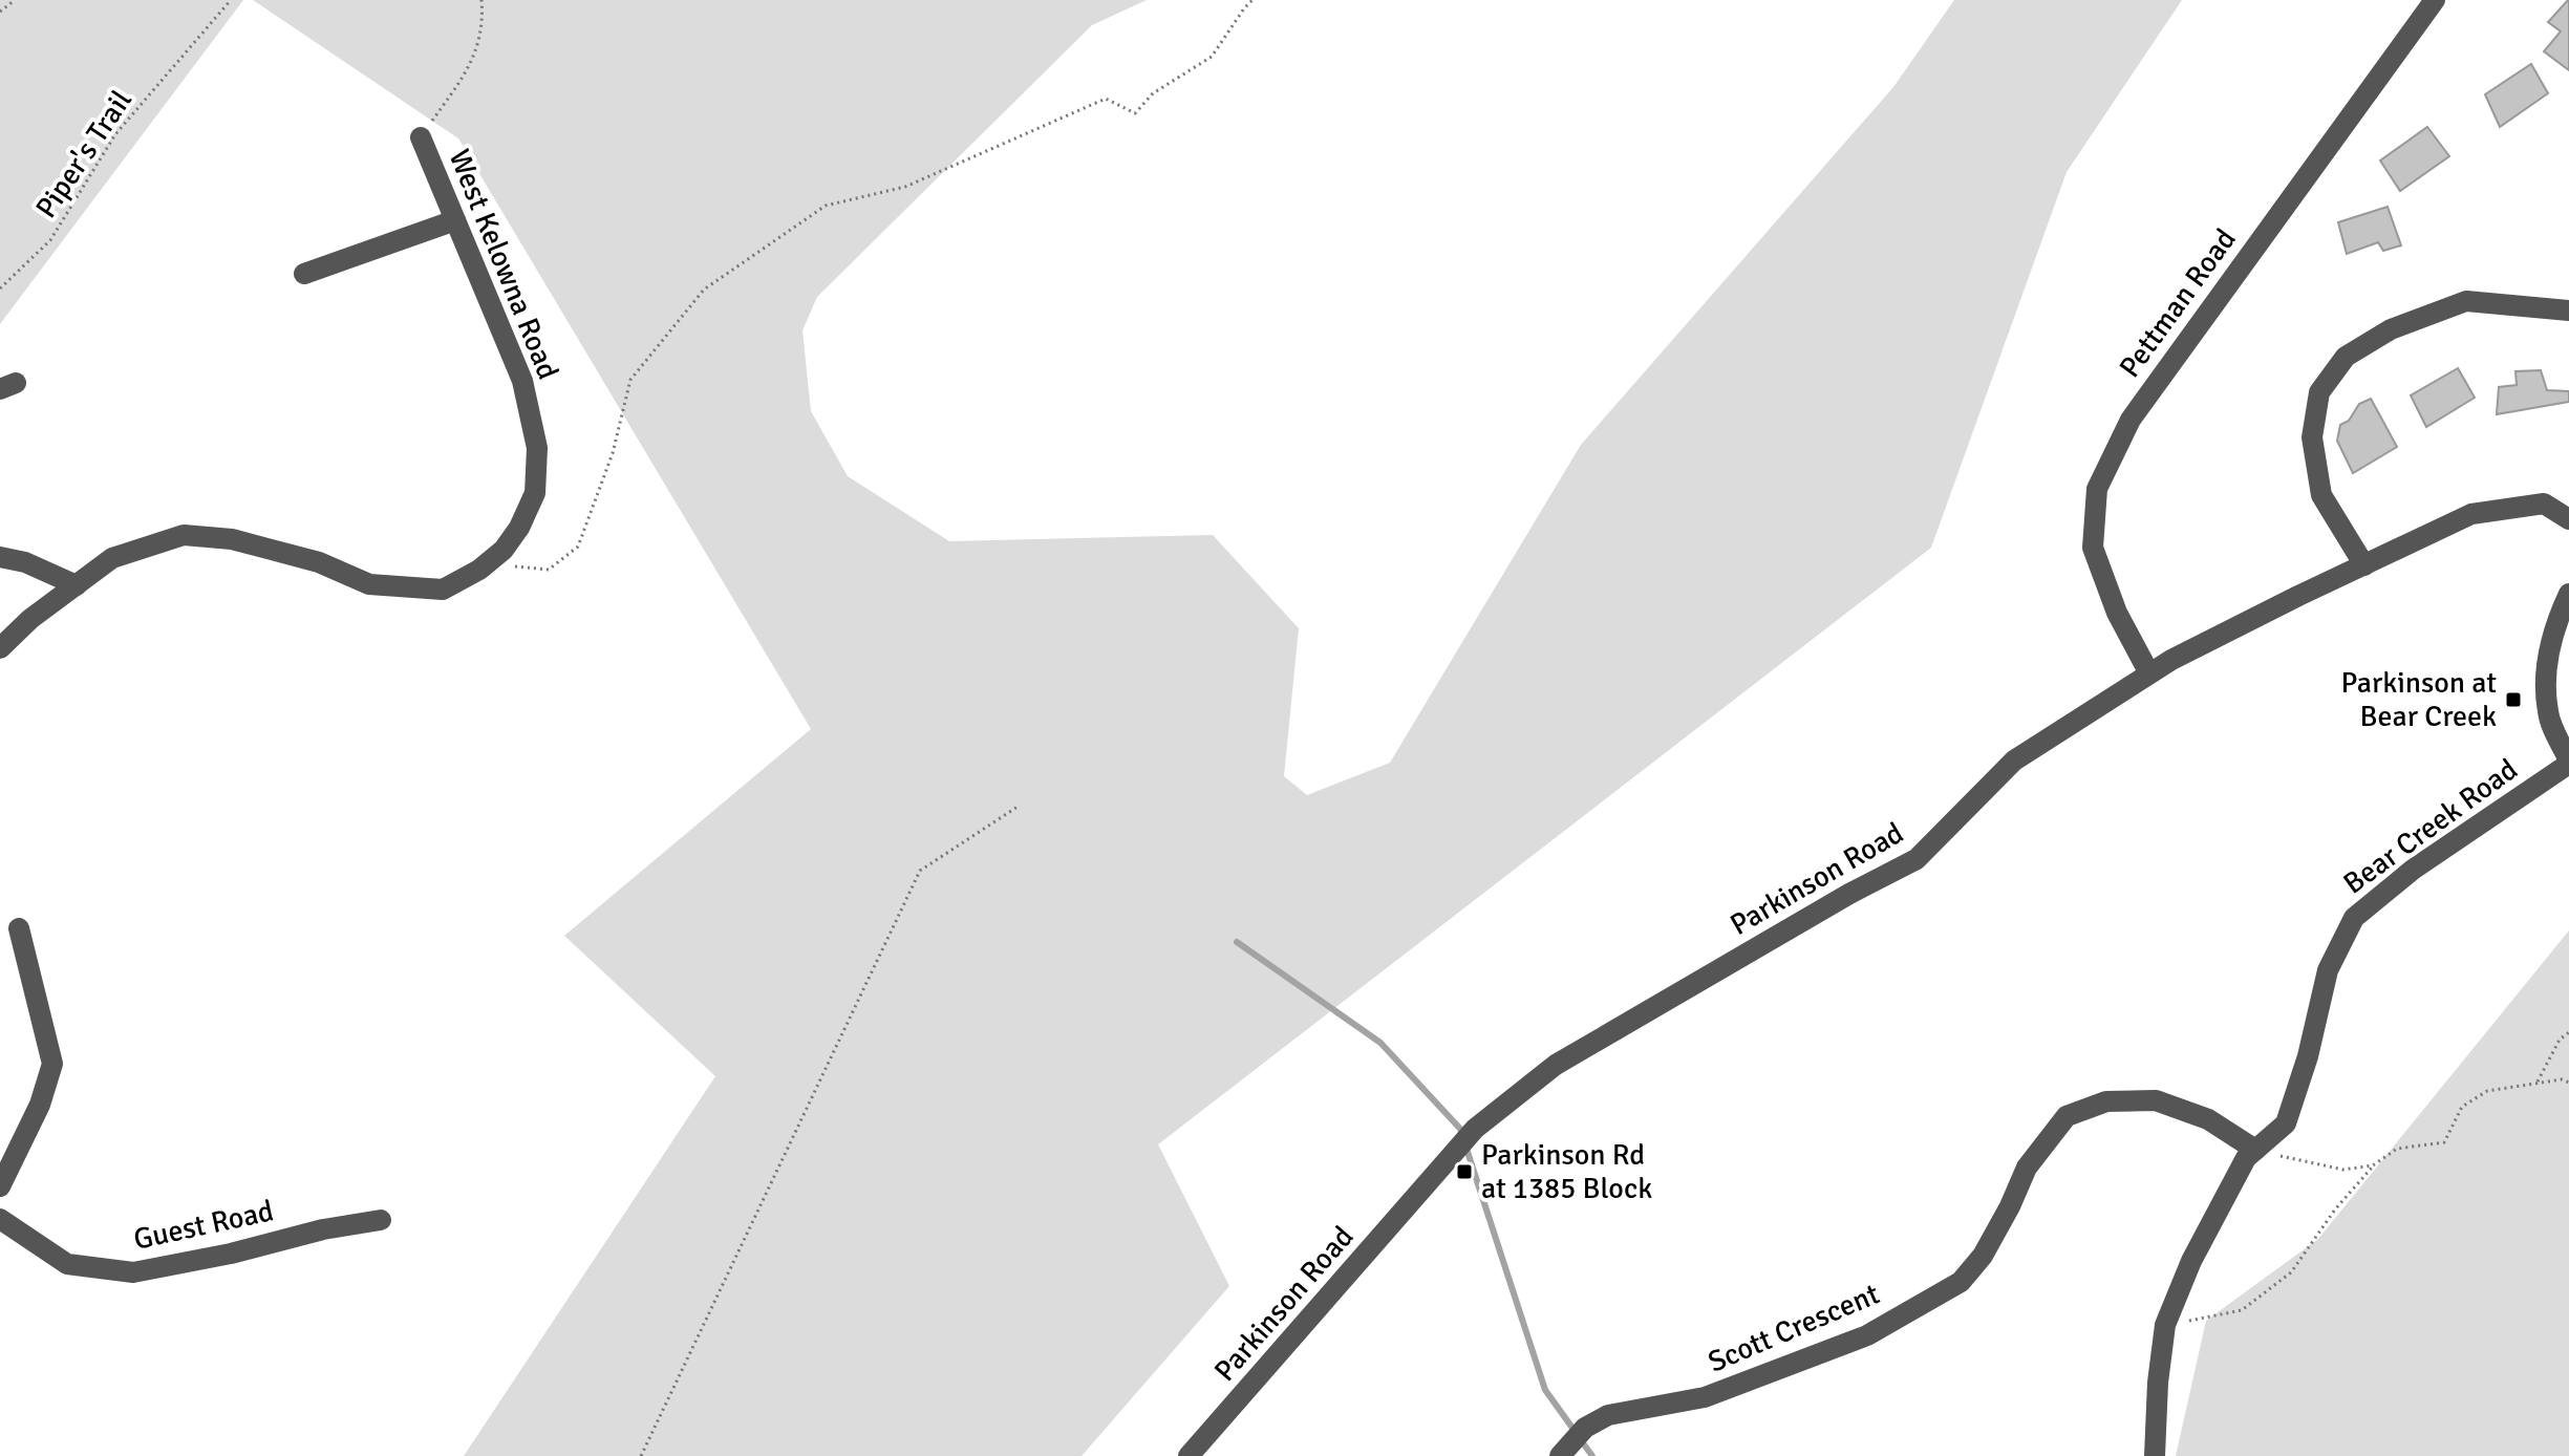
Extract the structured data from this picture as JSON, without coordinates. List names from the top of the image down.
{
  "streets": {
    "street": [
      "West Kelowna Road",
      "Pettman Road",
      "Bear Creek Road",
      "Parkinson Road",
      "Guest Road",
      "Scott Crescent"
    ],
    "path": ["Piper's Trail"]
  },
  "crossings": [
    ["Pettman Road", "Parkinson Road"],
    ["Bear Creek Road", "Scott Crescent"]
  ],
  "places": {
    "transit": ["Parkinson at Bear Creek", "Parkinson Rd at 1385 Block"]
  }
}
